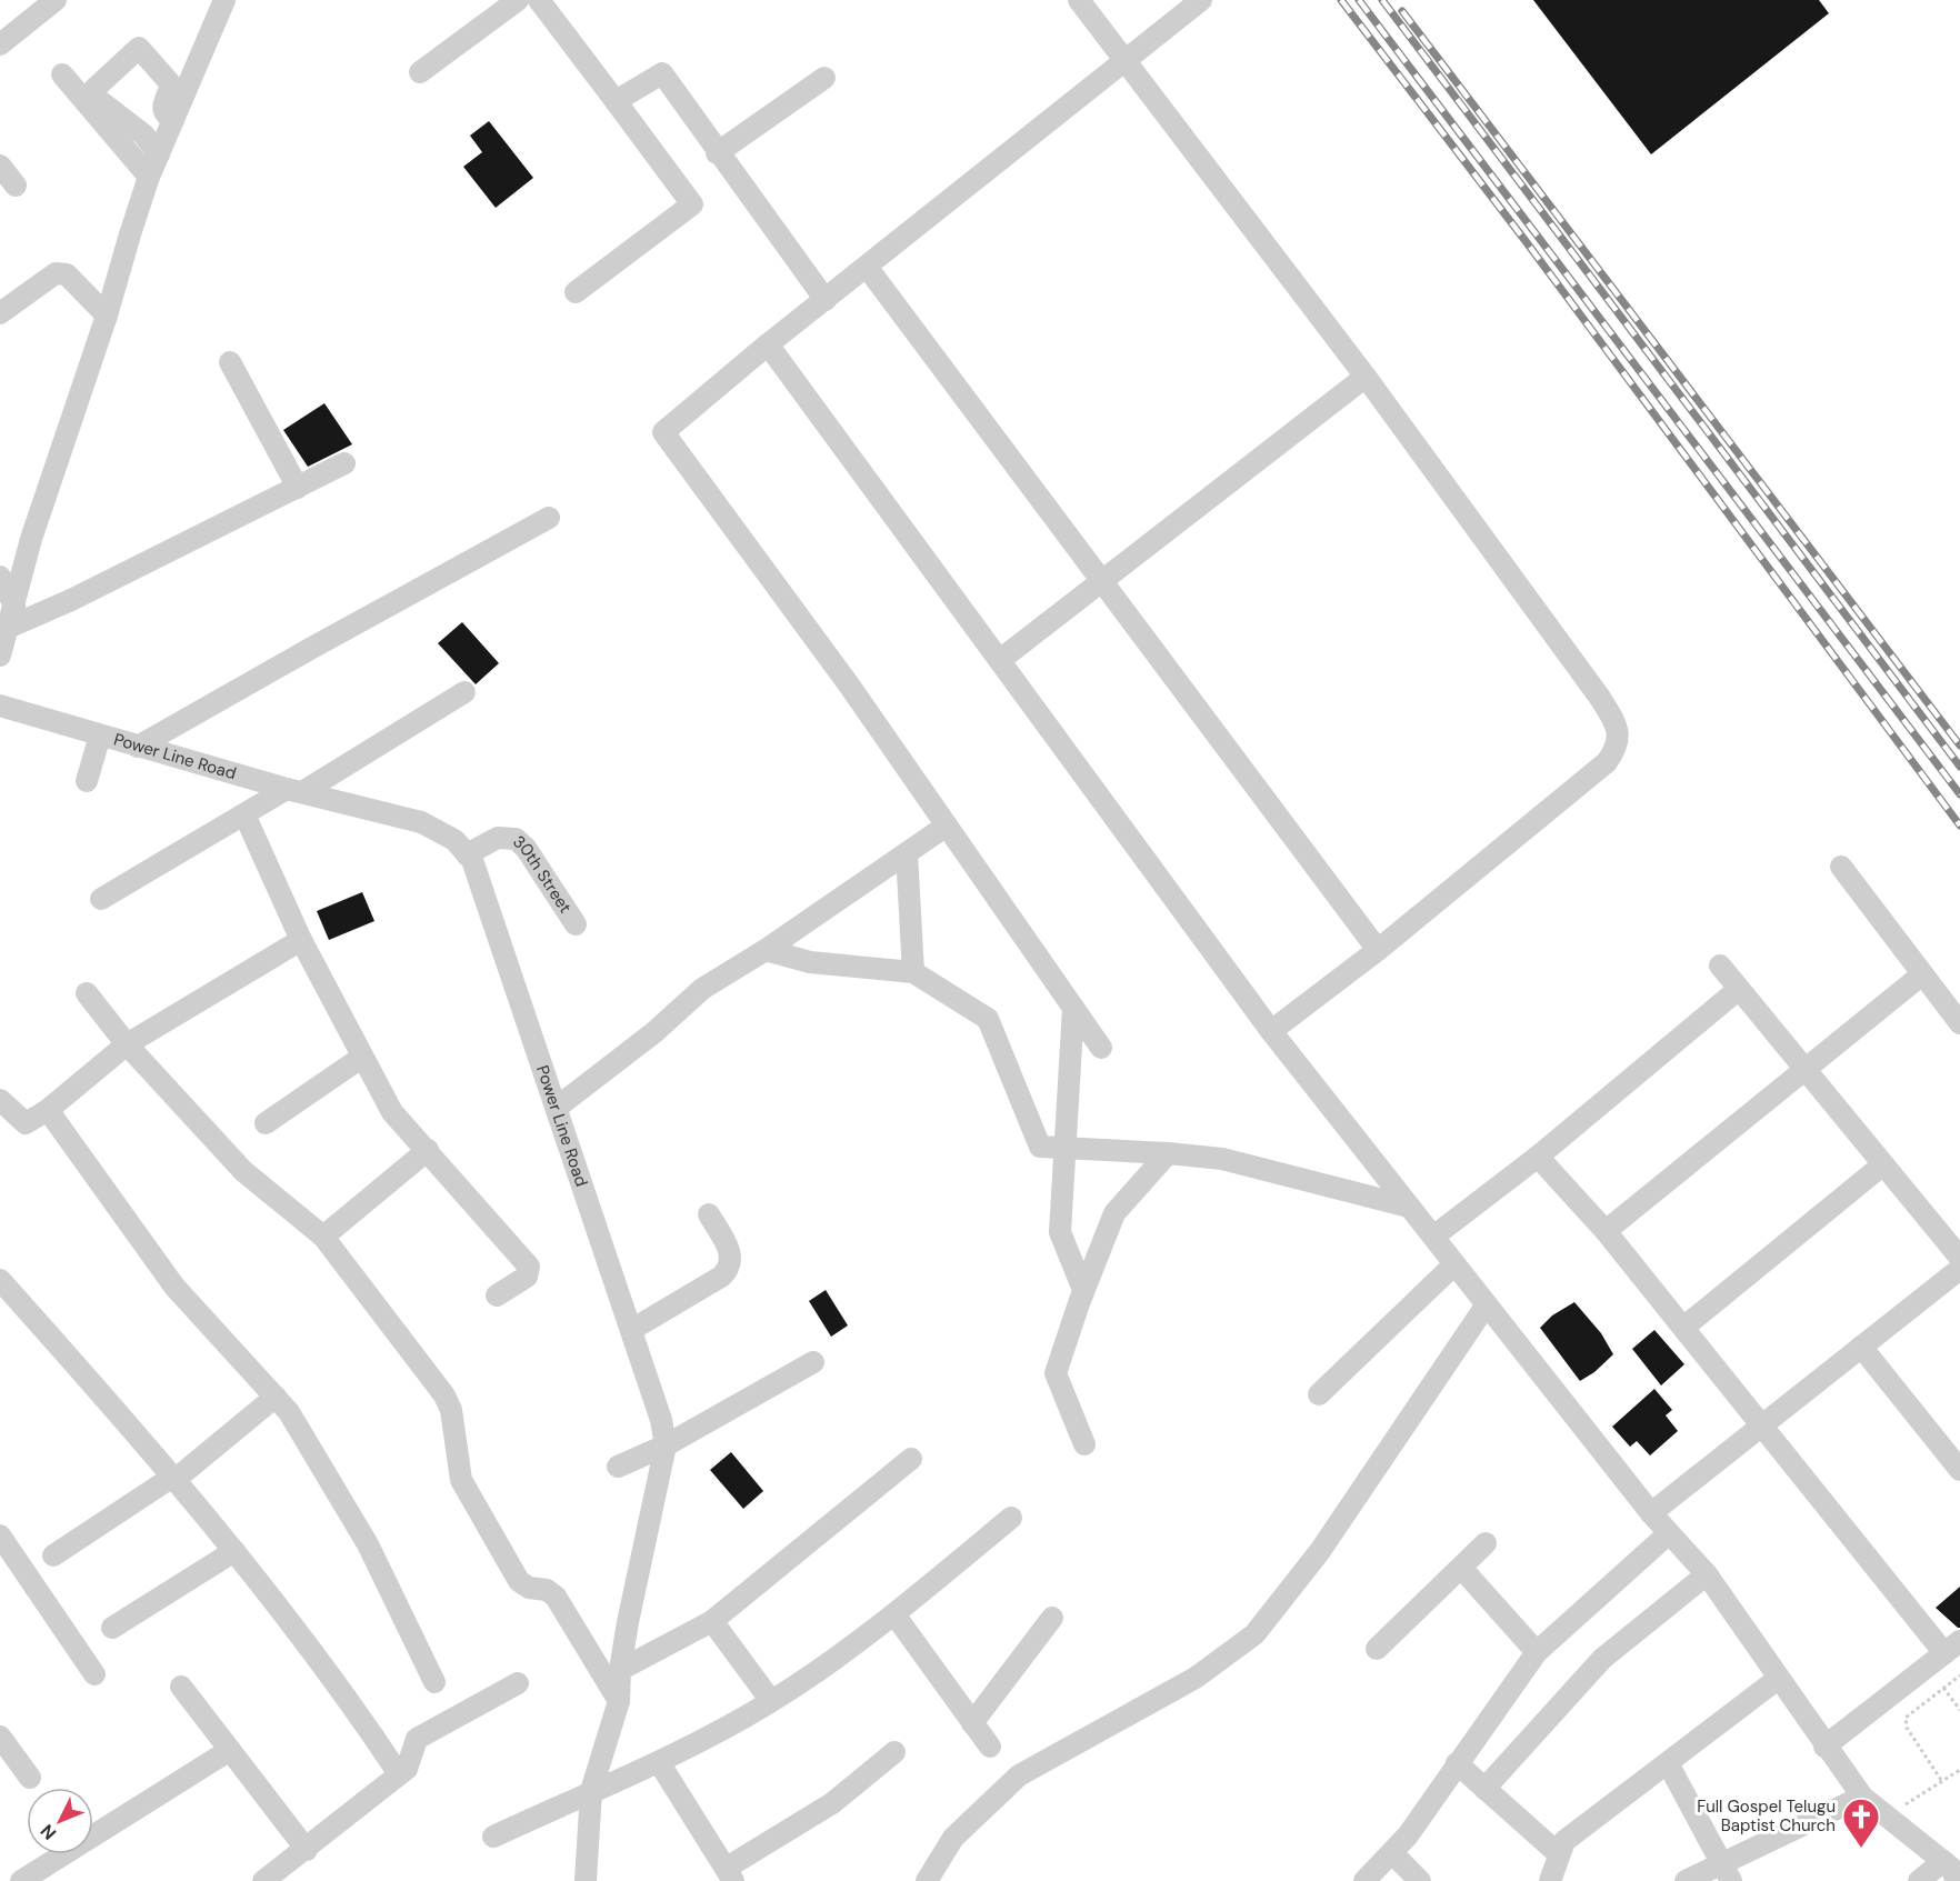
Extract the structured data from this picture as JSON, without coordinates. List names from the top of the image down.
{
  "streets": {
    "street": ["Power Line Road", "30th Street"]
  },
  "crossings": [
    ["Power Line Road", "30th Street"]
  ],
  "places": {
    "church": ["Full Gospel Telugu Baptist Church"]
  },
  "north": "bottom left"
}
